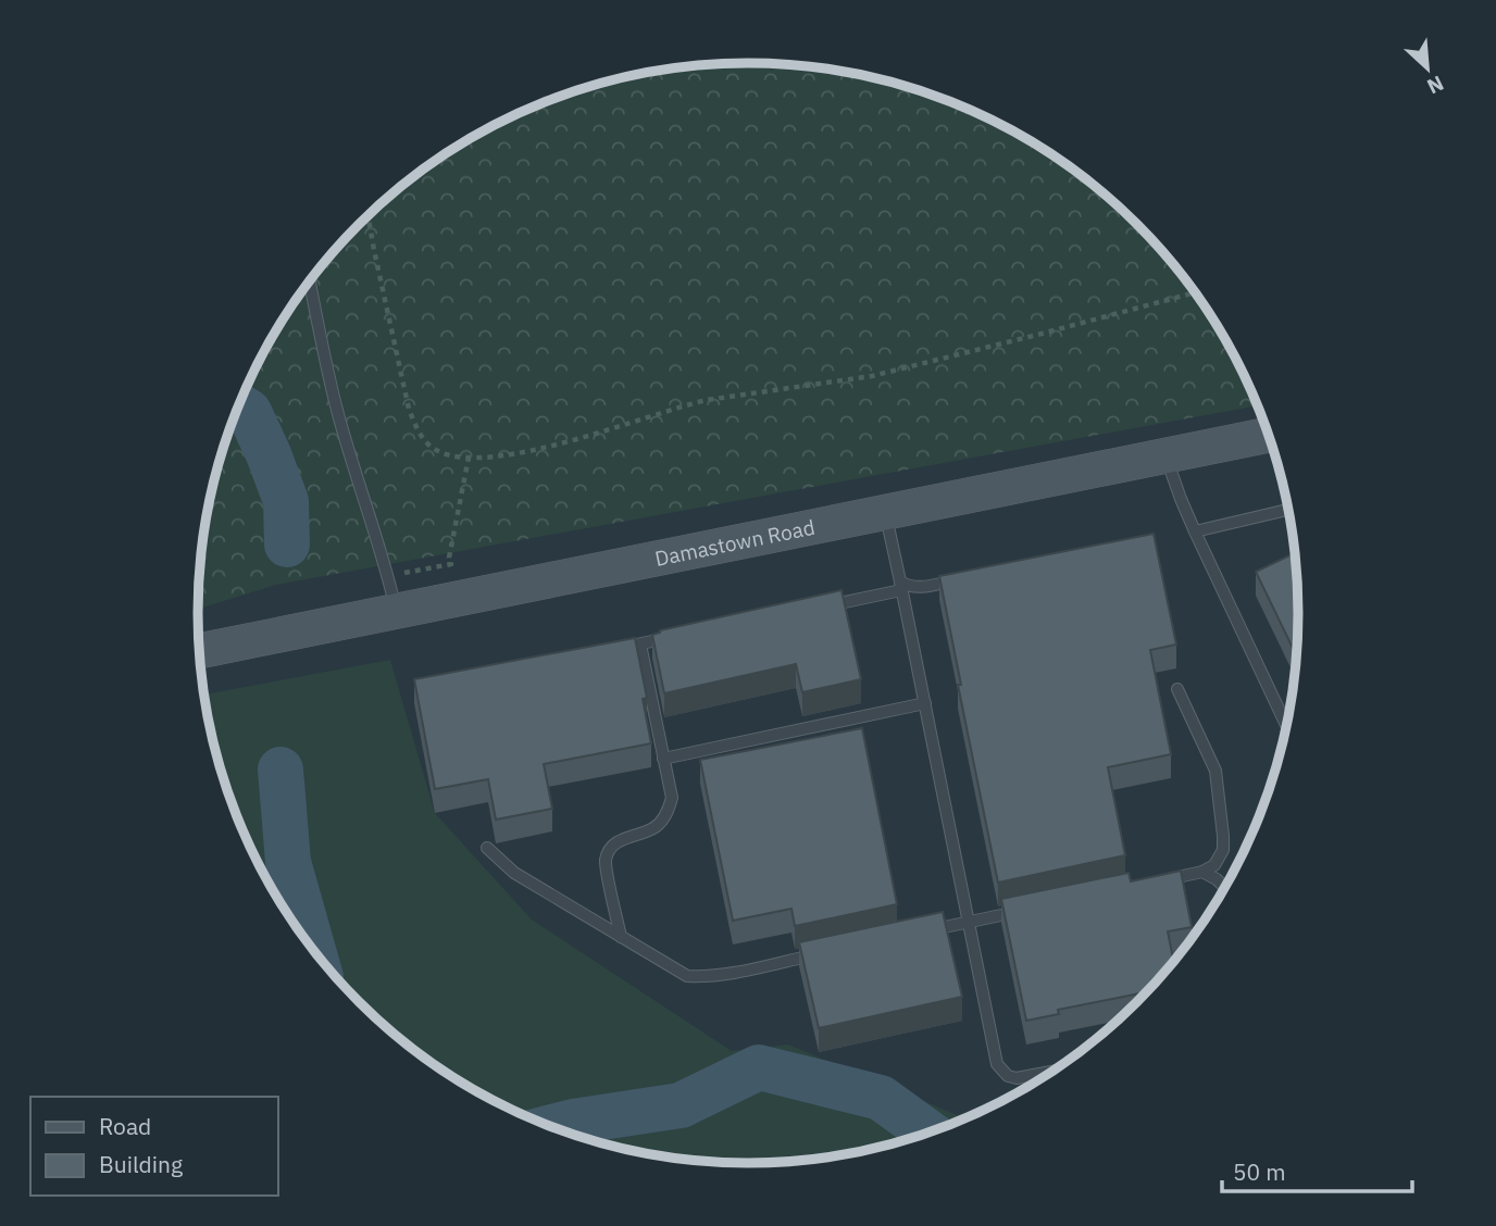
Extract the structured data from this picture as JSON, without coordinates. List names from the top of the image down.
{
  "streets": {
    "street": ["Damastown Road"]
  },
  "legend": ["Road", "Building"],
  "scale_bar": "50 m",
  "north": "bottom right"
}
